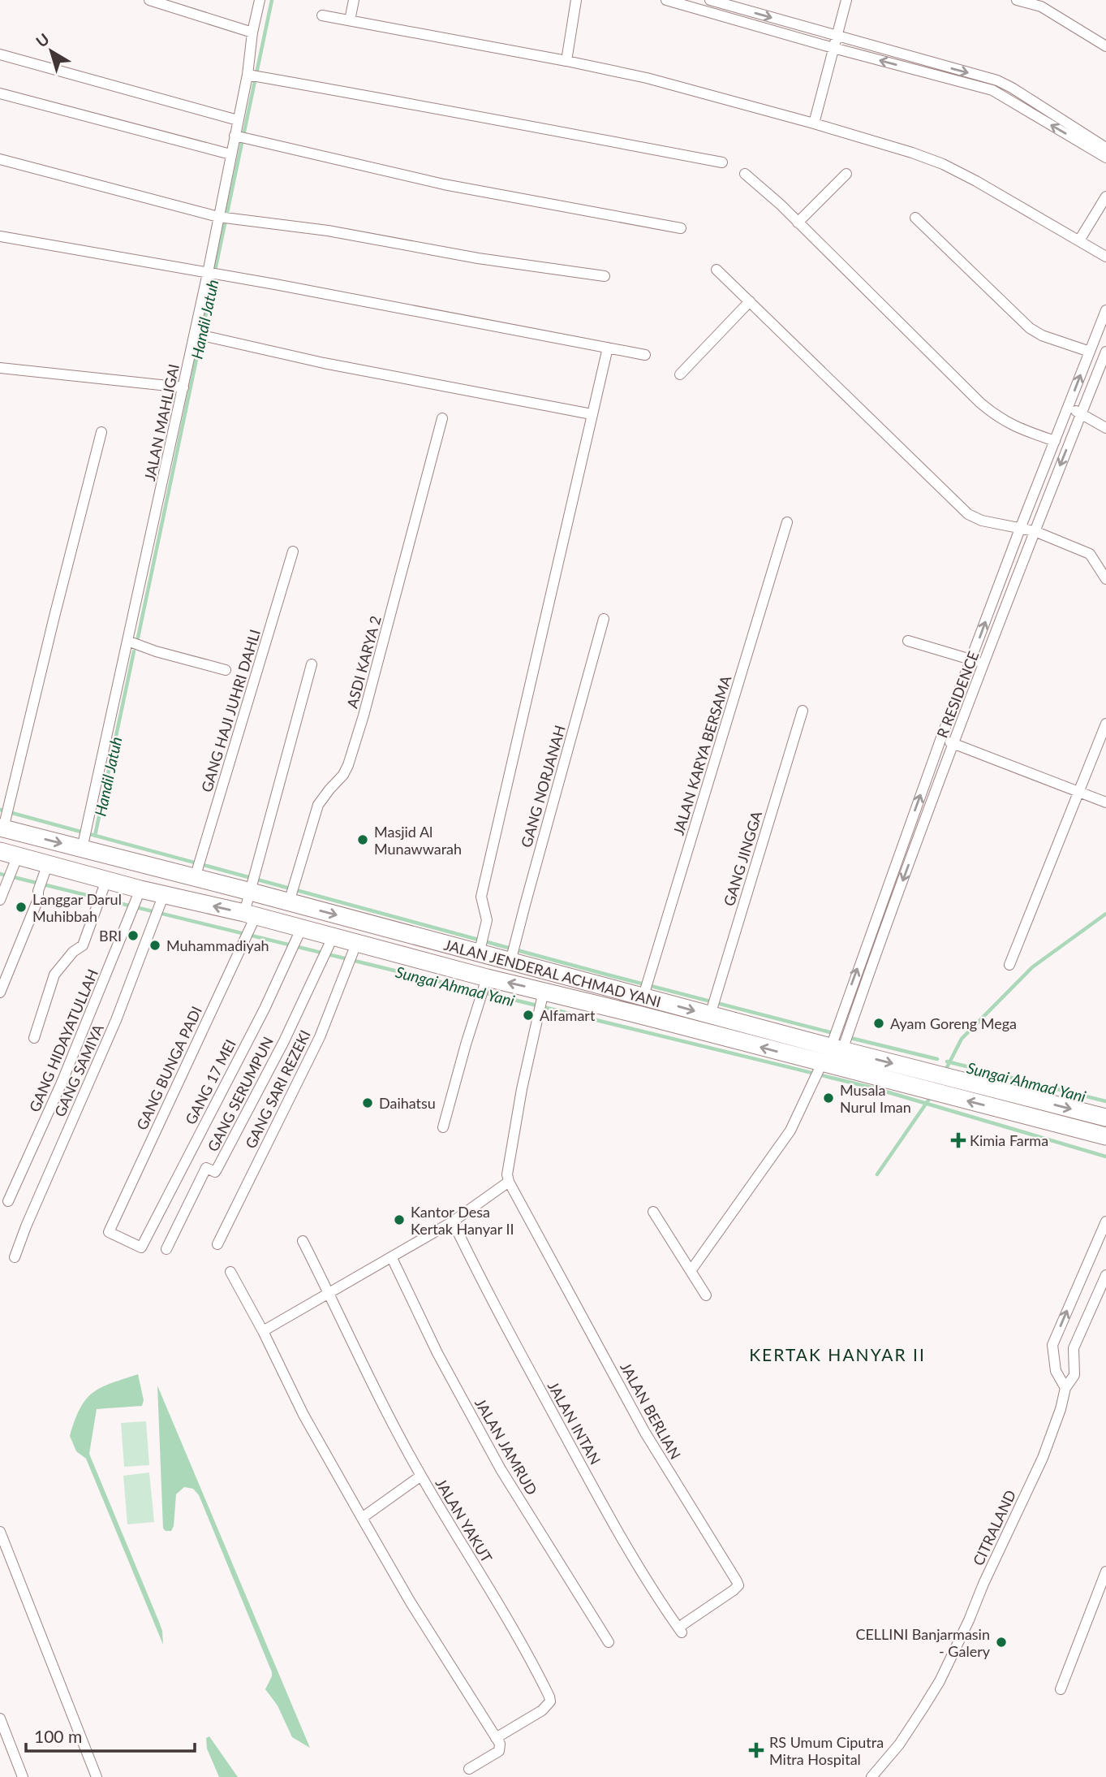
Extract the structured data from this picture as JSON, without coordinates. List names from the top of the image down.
{
  "streets": {
    "highway": ["JALAN JENDERAL ACHMAD YANI"],
    "street": [
      "JALAN MAHLIGAI",
      "ASDI KARYA 2",
      "R RESIDENCE",
      "GANG HAJI JUHRI DAHLI",
      "JALAN KARYA BERSAMA",
      "GANG NORJANAH",
      "GANG JINGGA",
      "GANG HIDAYATULLAH",
      "GANG BUNGA PADI",
      "GANG SAMIYA",
      "GANG 17 MEI",
      "GANG SARI REZEKI",
      "GANG SERUMPUN",
      "JALAN BERLIAN",
      "JALAN INTAN",
      "JALAN JAMRUD",
      "JALAN YAKUT",
      "CITRALAND"
    ]
  },
  "crossings": [
    ["JALAN MAHLIGAI", "JALAN JENDERAL ACHMAD YANI"],
    ["ASDI KARYA 2", "JALAN JENDERAL ACHMAD YANI"],
    ["R RESIDENCE", "JALAN JENDERAL ACHMAD YANI"],
    ["GANG HAJI JUHRI DAHLI", "JALAN JENDERAL ACHMAD YANI"],
    ["JALAN KARYA BERSAMA", "JALAN JENDERAL ACHMAD YANI"],
    ["GANG NORJANAH", "JALAN JENDERAL ACHMAD YANI"],
    ["GANG JINGGA", "JALAN JENDERAL ACHMAD YANI"],
    ["JALAN JENDERAL ACHMAD YANI", "GANG HIDAYATULLAH"],
    ["JALAN JENDERAL ACHMAD YANI", "GANG BUNGA PADI"],
    ["JALAN JENDERAL ACHMAD YANI", "GANG SAMIYA"],
    ["JALAN JENDERAL ACHMAD YANI", "GANG 17 MEI"],
    ["JALAN JENDERAL ACHMAD YANI", "GANG SARI REZEKI"],
    ["JALAN JENDERAL ACHMAD YANI", "GANG SERUMPUN"],
    ["GANG BUNGA PADI", "GANG 17 MEI"],
    ["JALAN BERLIAN", "JALAN INTAN"]
  ],
  "districts": ["KERTAK HANYAR II"],
  "water": ["Handil Jatuh", "Sungai Ahmad Yani"],
  "places": {
    "other": [
      "Masjid Al Munawwarah",
      "Langgar Darul Muhibbah",
      "BRI",
      "Muhammadiyah",
      "Alfamart",
      "Ayam Goreng Mega",
      "Musala Nurul Iman",
      "Daihatsu",
      "Kantor Desa Kertak Hanyar II",
      "CELLINI Banjarmasin - Galery"
    ],
    "health": ["Kimia Farma", "RS Umum Ciputra Mitra Hospital"]
  },
  "scale_bar": "100 m",
  "north": "top left"
}
